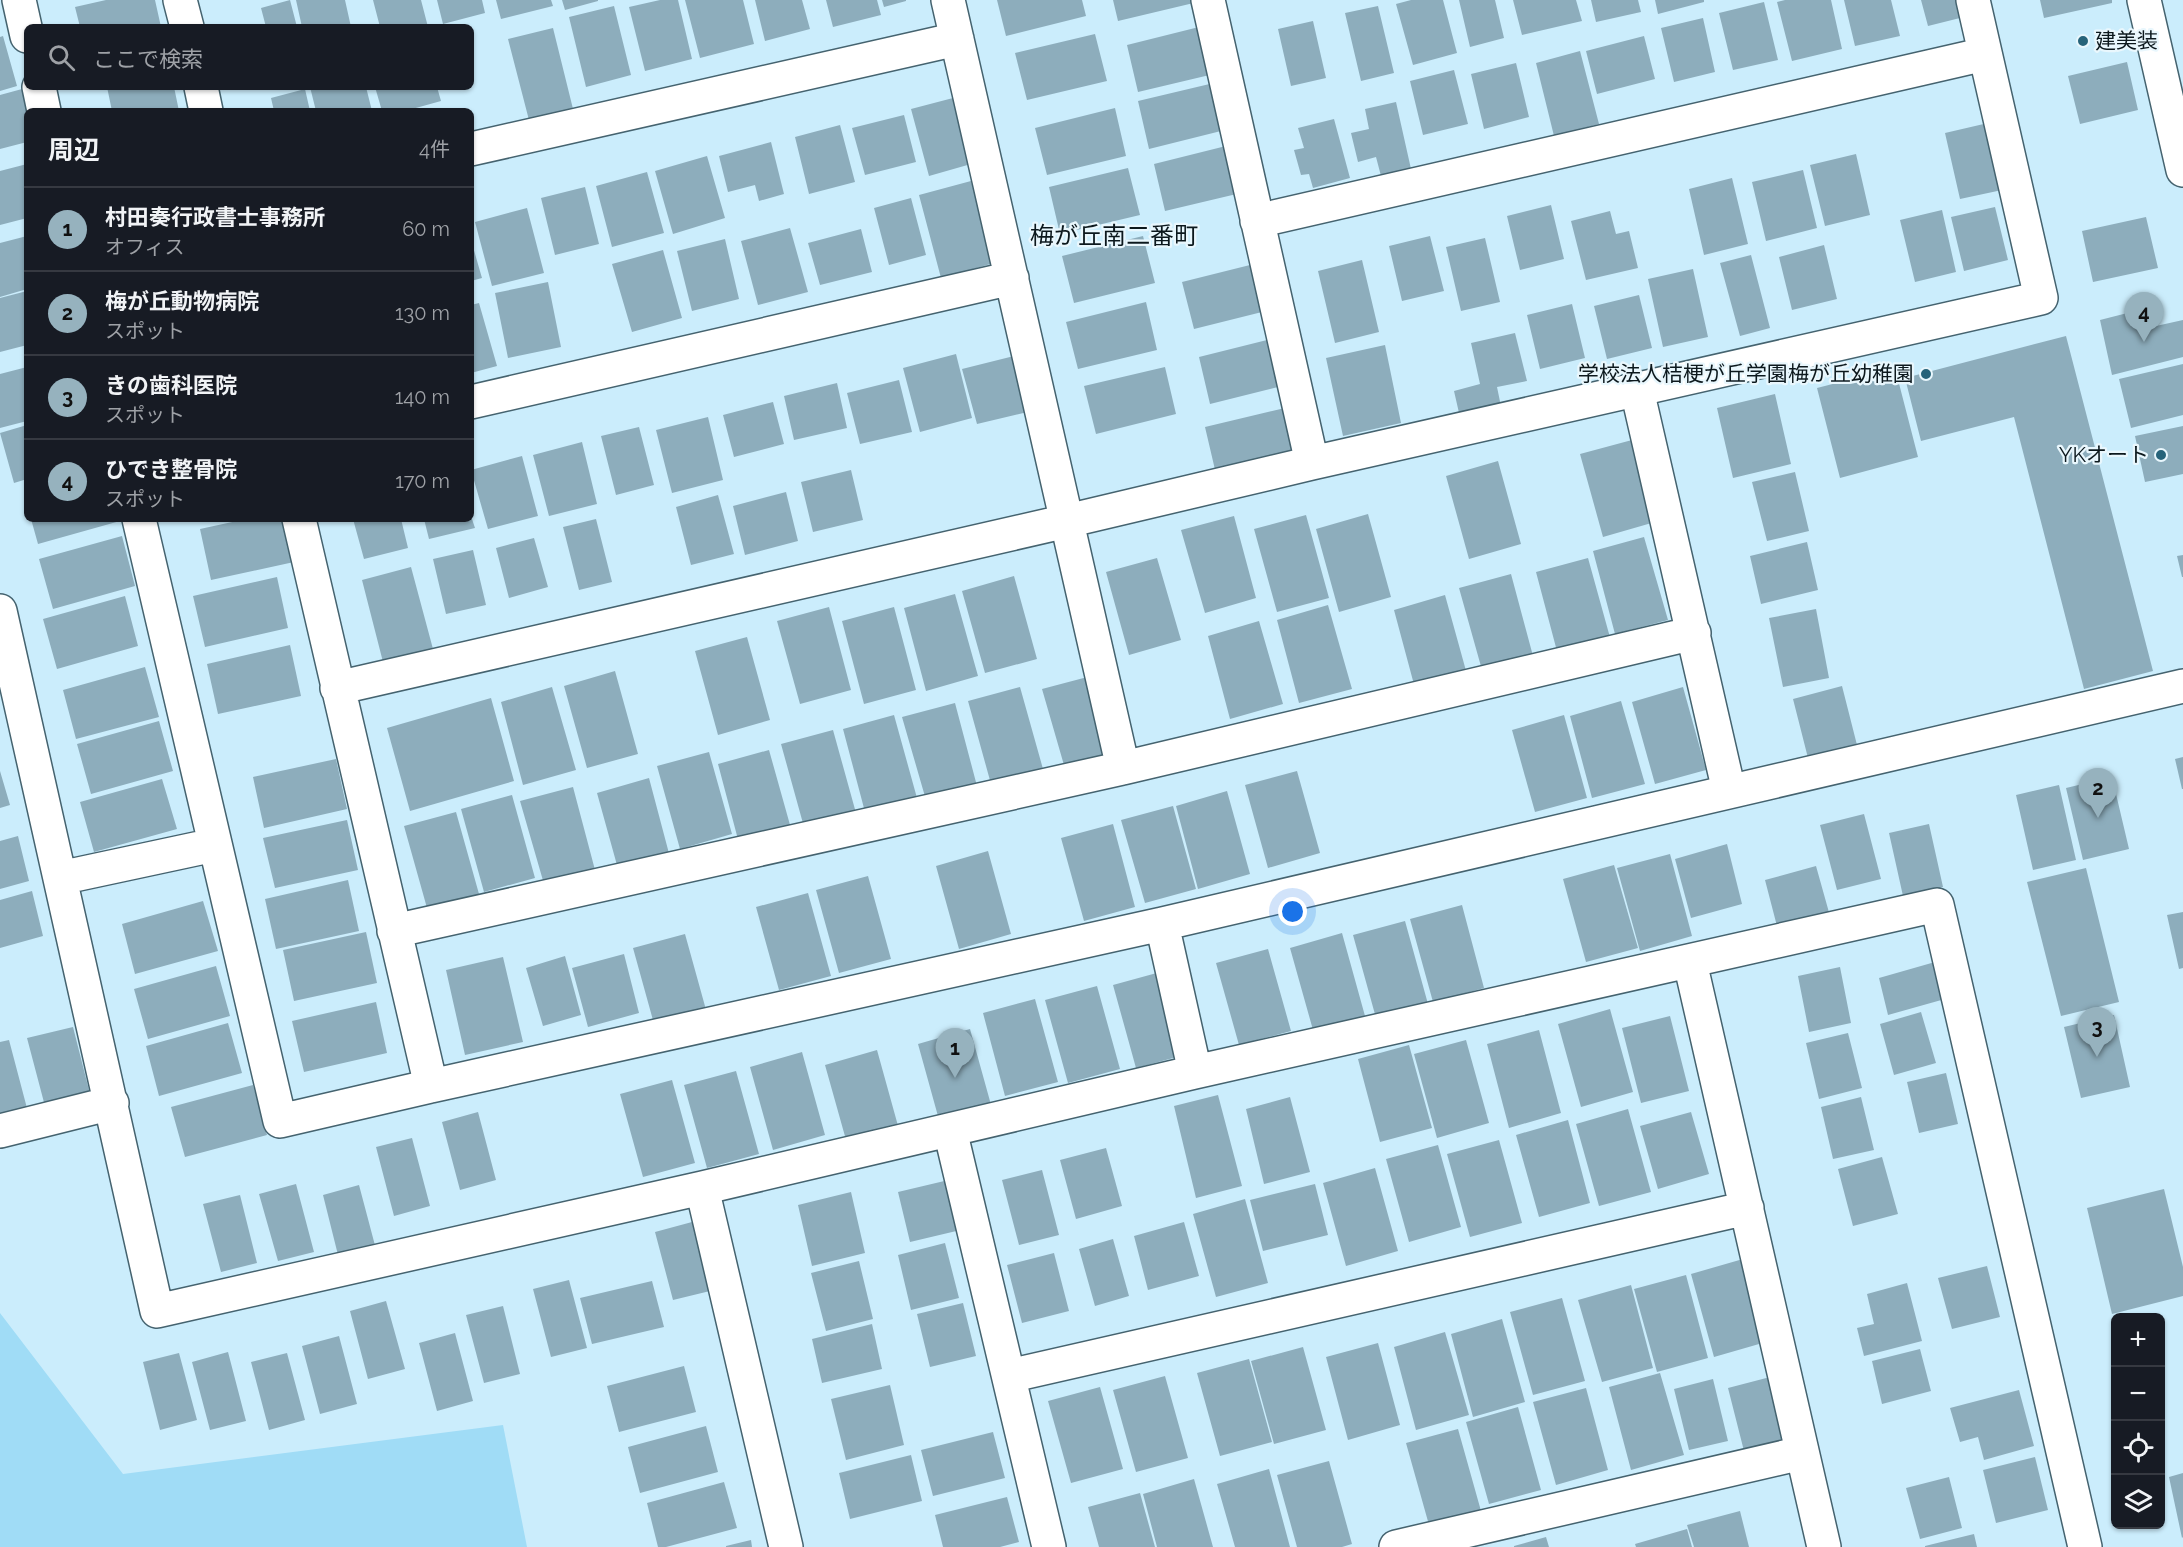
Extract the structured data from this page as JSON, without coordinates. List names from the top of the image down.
{
  "districts": ["梅が丘南二番町"],
  "places": ["建美装", "学校法人桔梗が丘学園梅が丘幼稚園", "YKオート"],
  "page": {
    "search": "ここで検索",
    "heading": ["周辺", "4件"],
    "list": [
      {
        "mark": "1",
        "name": "村田奏行政書士事務所",
        "note": "オフィス",
        "value": "60 m"
      },
      {
        "mark": "2",
        "name": "梅が丘動物病院",
        "note": "スポット",
        "value": "130 m"
      },
      {
        "mark": "3",
        "name": "きの歯科医院",
        "note": "スポット",
        "value": "140 m"
      },
      {
        "mark": "4",
        "name": "ひでき整骨院",
        "note": "スポット",
        "value": "170 m"
      }
    ],
    "pins": [
      "4",
      "2",
      "3",
      "1"
    ],
    "map_buttons": ["+", "−"]
  }
}
